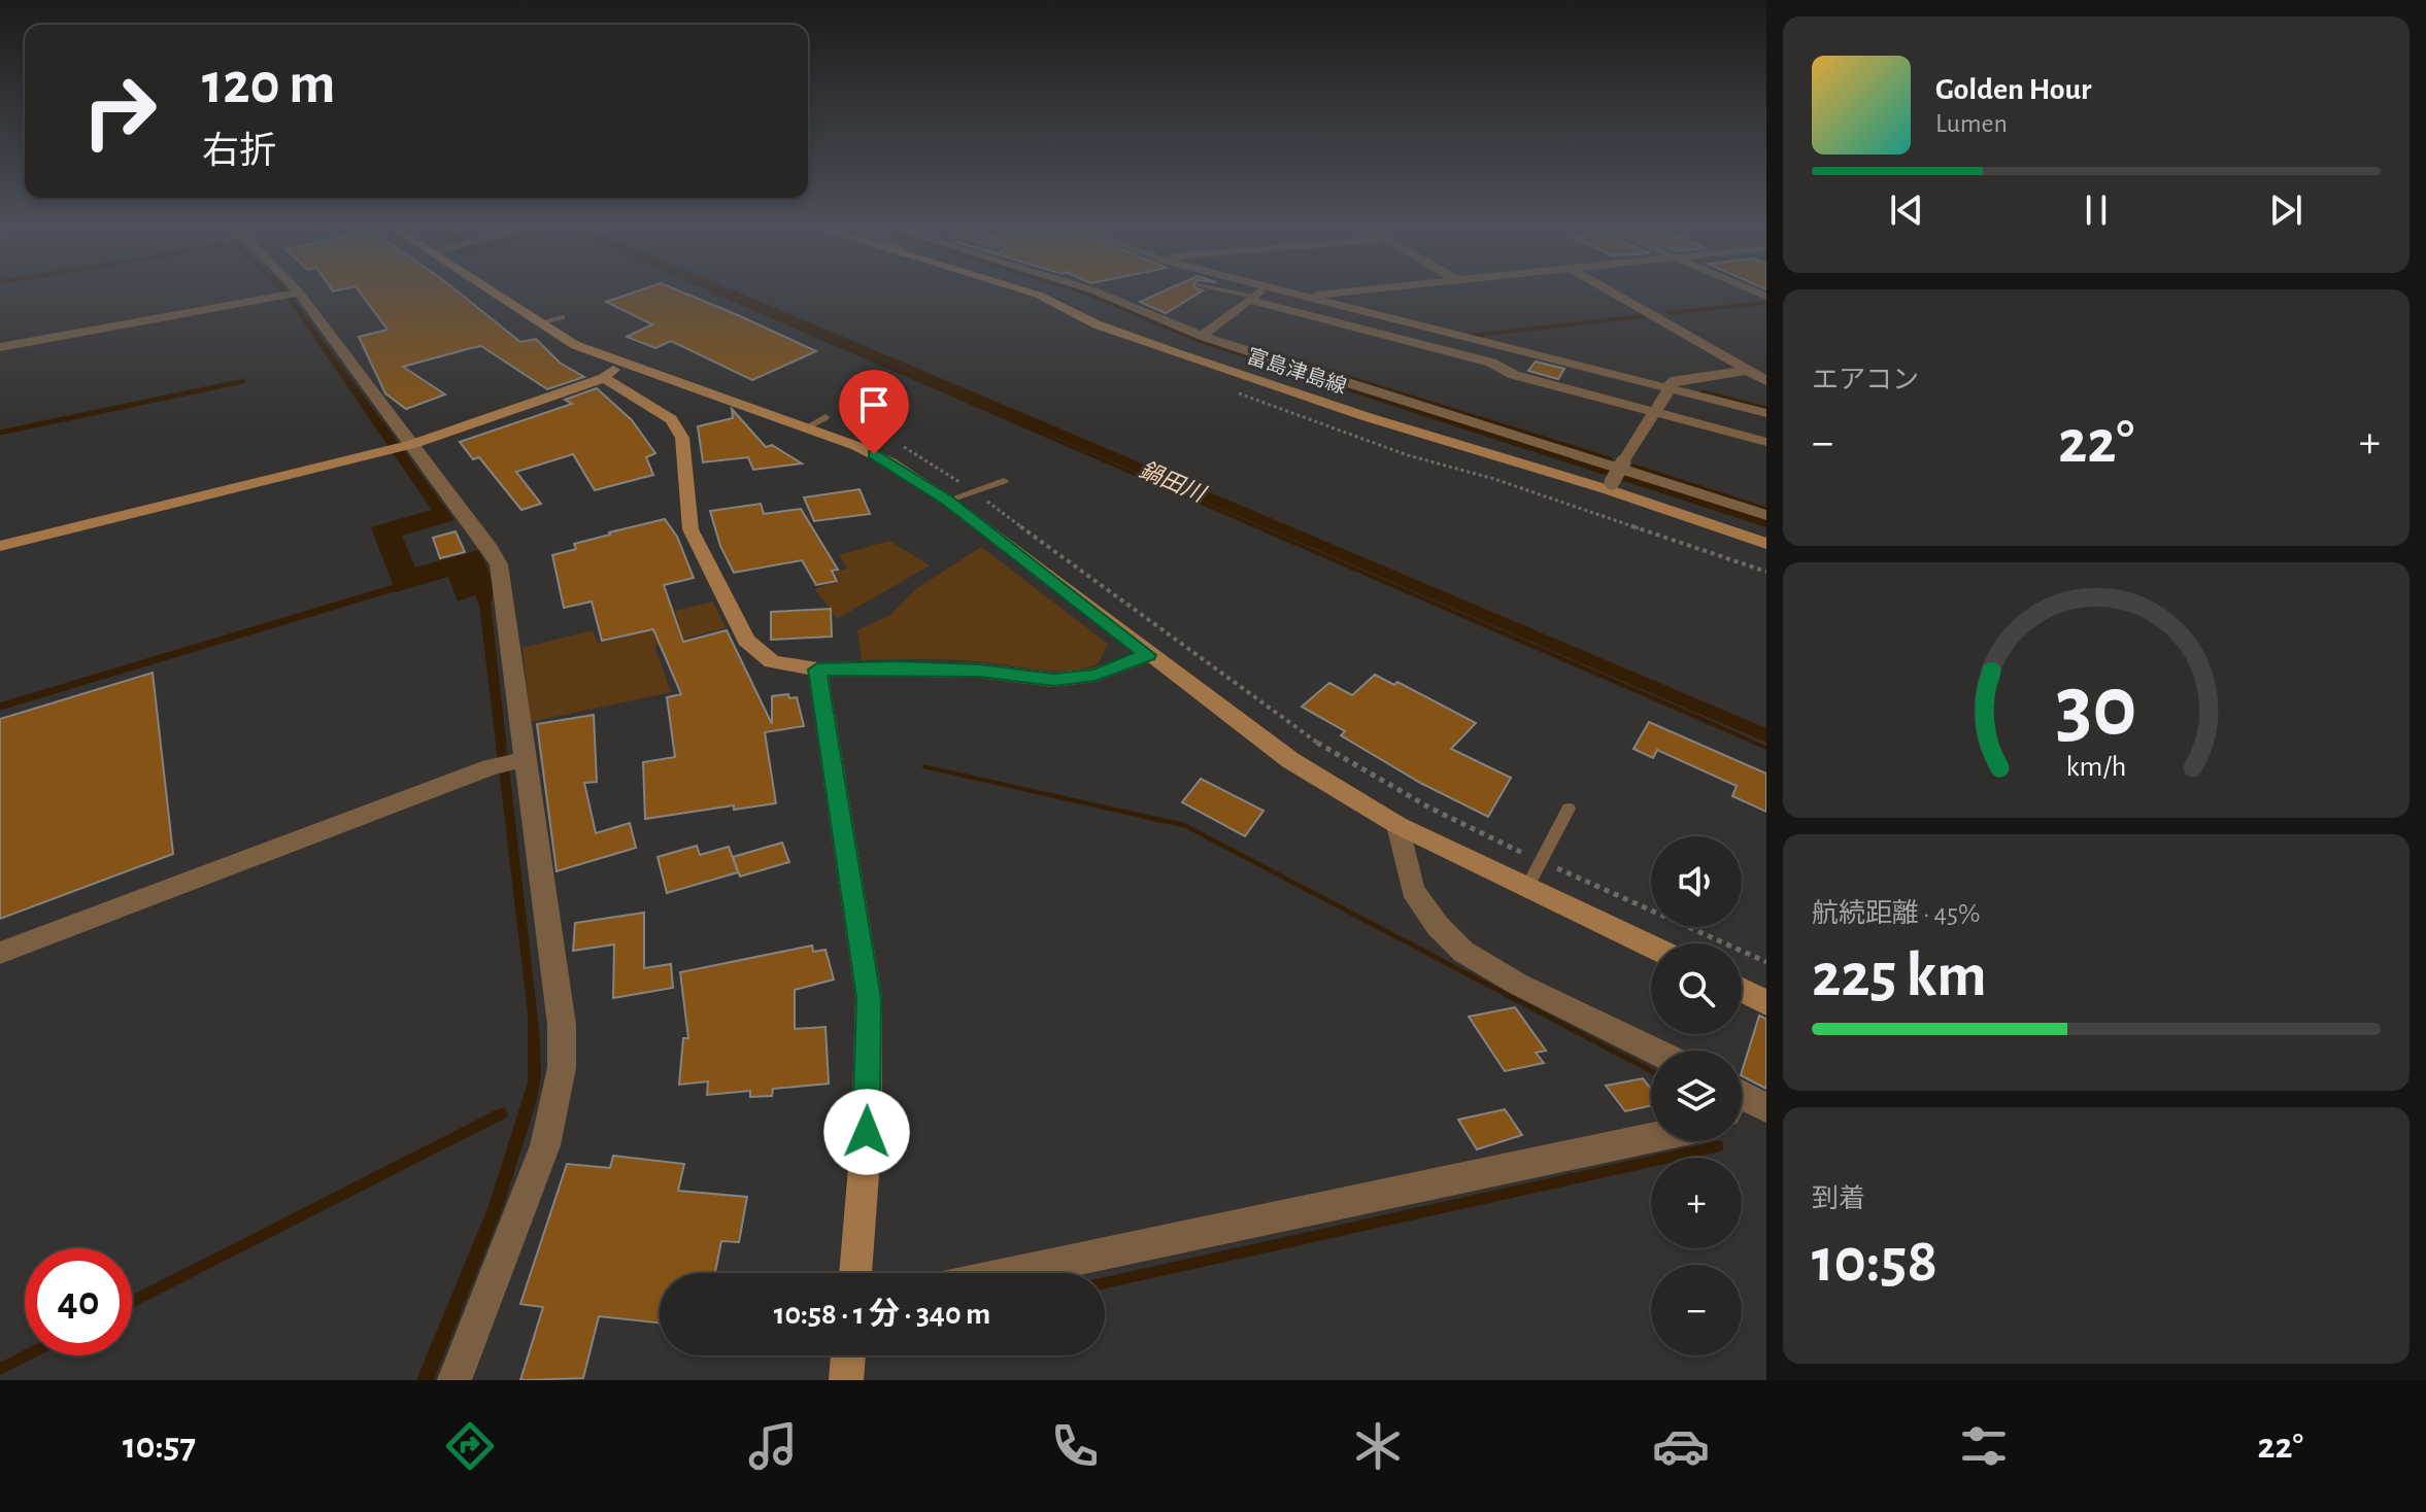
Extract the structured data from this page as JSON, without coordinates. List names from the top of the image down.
{
  "streets": {
    "street": ["富島津島線"]
  },
  "water": ["鍋田川"],
  "page": {
    "turn": ["120 m", "右折"],
    "song": ["Golden Hour", "Lumen"],
    "tile": [
      "エアコン",
      ["航続距離 · 45%", "225 km"],
      ["到着", "10:58"]
    ],
    "heat": ["−", "22°", "+"],
    "map_buttons": ["+", "−"],
    "limit": "40",
    "trip": "10:58 · 1 分 · 340 m",
    "tabs": ["10:57", "22°"],
    "gauge": ["30", "km/h"]
  }
}
